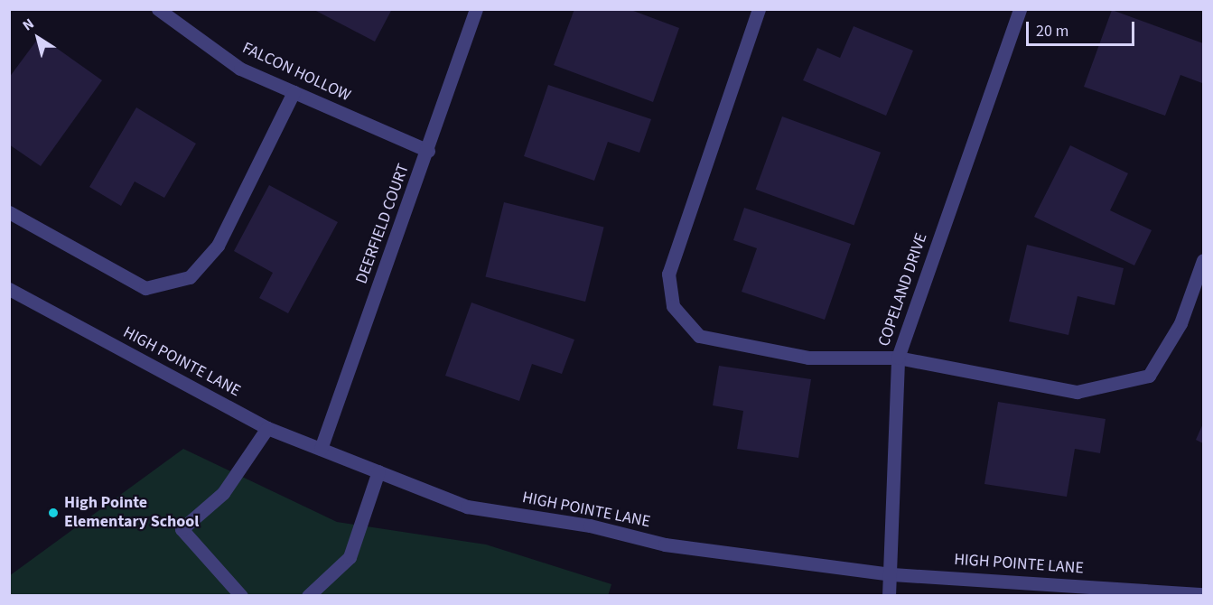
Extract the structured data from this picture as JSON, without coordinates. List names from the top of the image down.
{
  "streets": {
    "street": [
      "FALCON HOLLOW",
      "DEERFIELD COURT",
      "COPELAND DRIVE",
      "HIGH POINTE LANE"
    ]
  },
  "crossings": [
    ["FALCON HOLLOW", "DEERFIELD COURT"],
    ["DEERFIELD COURT", "HIGH POINTE LANE"],
    ["COPELAND DRIVE", "HIGH POINTE LANE"]
  ],
  "places": ["High Pointe Elementary School"],
  "scale_bar": "20 m",
  "north": "top left"
}
